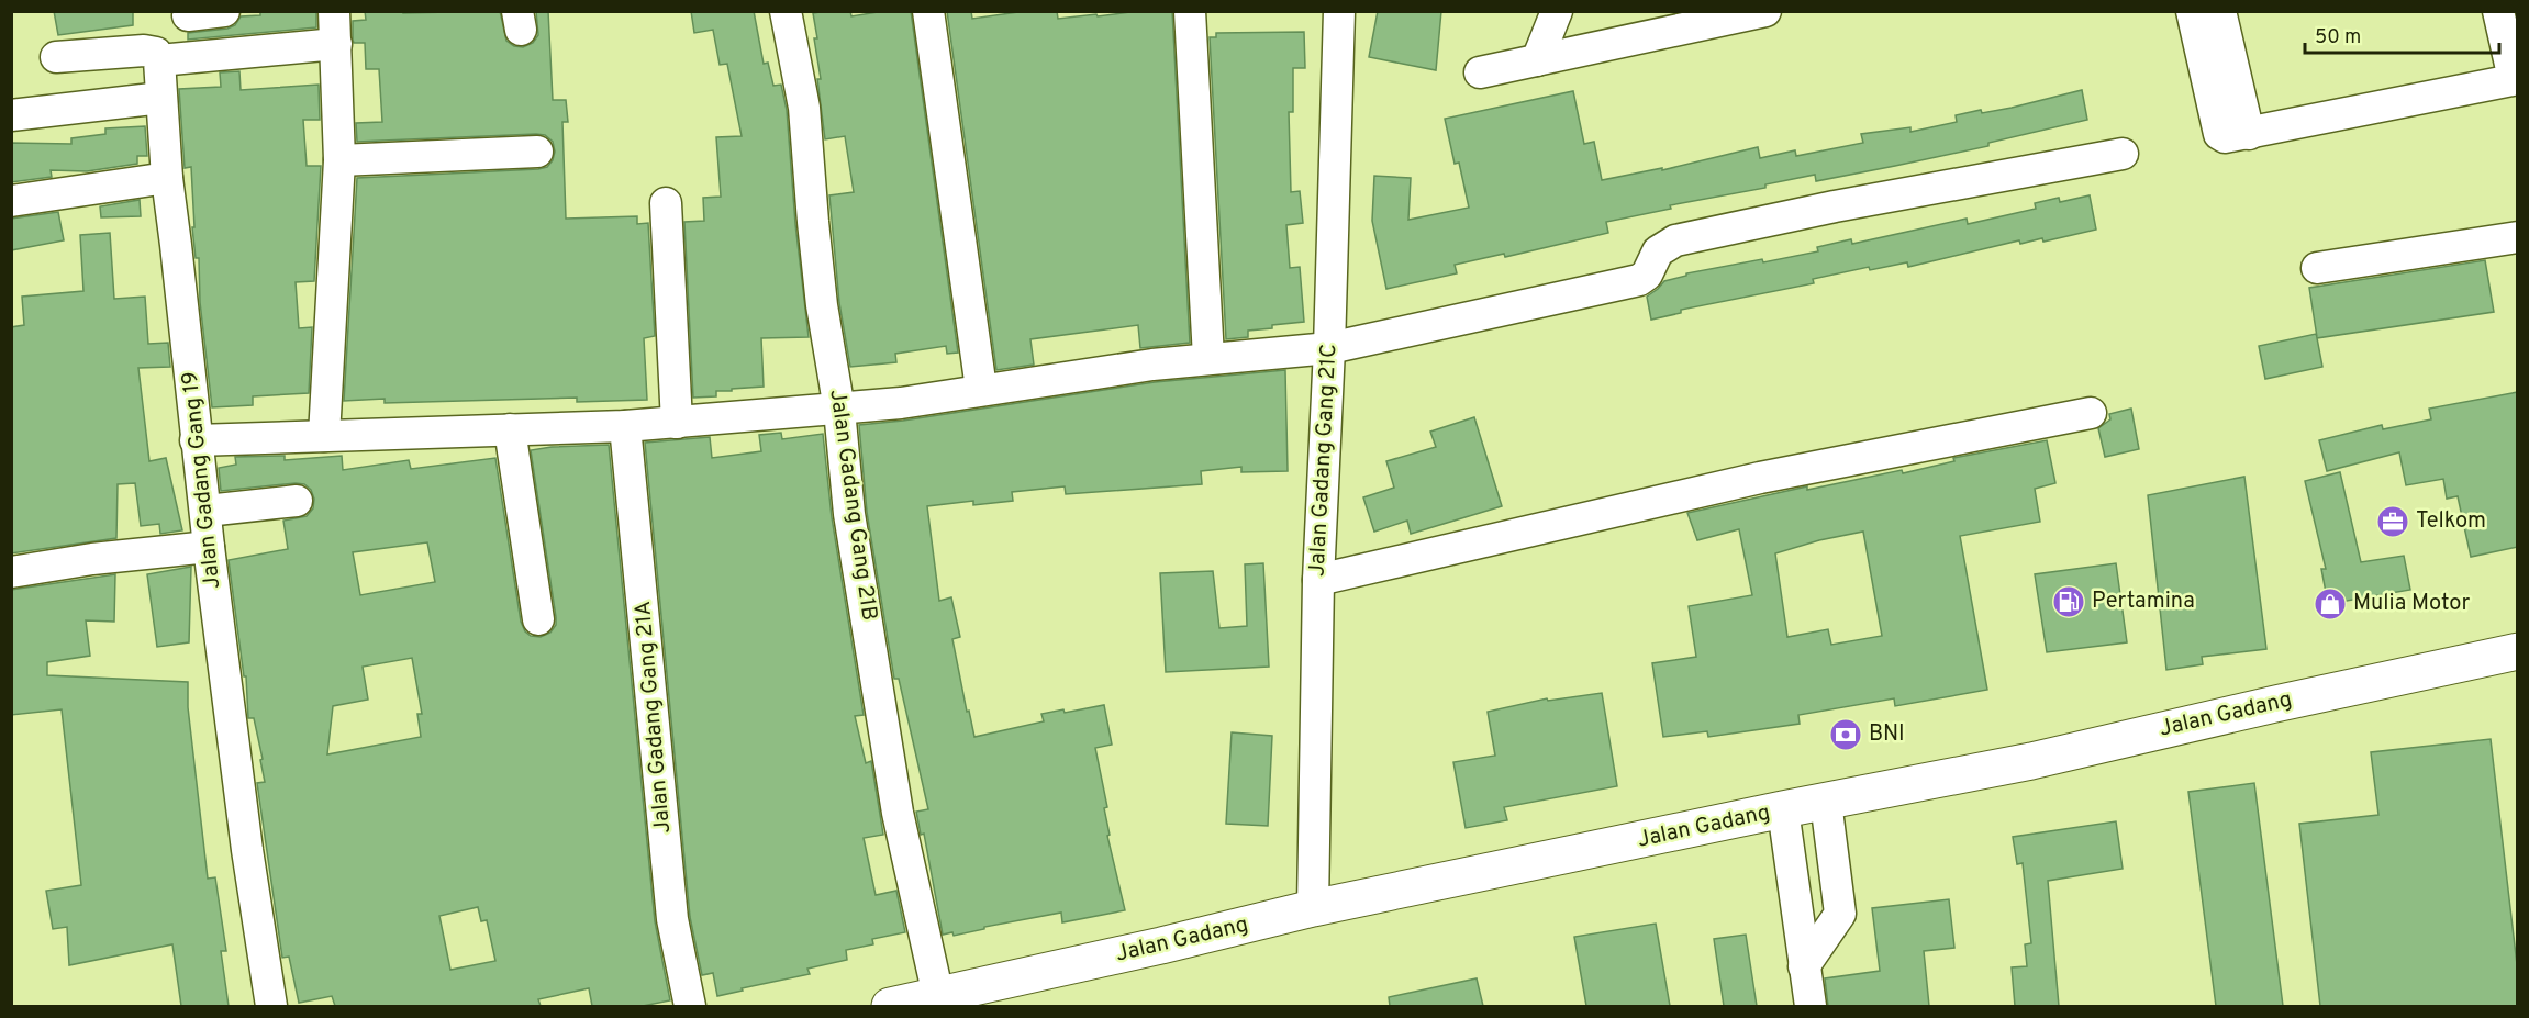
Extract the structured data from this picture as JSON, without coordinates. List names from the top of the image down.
{
  "streets": {
    "highway": ["Jalan Gadang"],
    "street": [
      "Jalan Gadang Gang 21C",
      "Jalan Gadang Gang 19",
      "Jalan Gadang Gang 21B",
      "Jalan Gadang Gang 21A"
    ]
  },
  "crossings": [
    ["Jalan Gadang Gang 21C", "Jalan Gadang"],
    ["Jalan Gadang Gang 21B", "Jalan Gadang"]
  ],
  "places": {
    "office": ["Telkom"],
    "fuel station": ["Pertamina"],
    "shop": ["Mulia Motor"],
    "bank": ["BNI"]
  },
  "scale_bar": "50 m"
}
